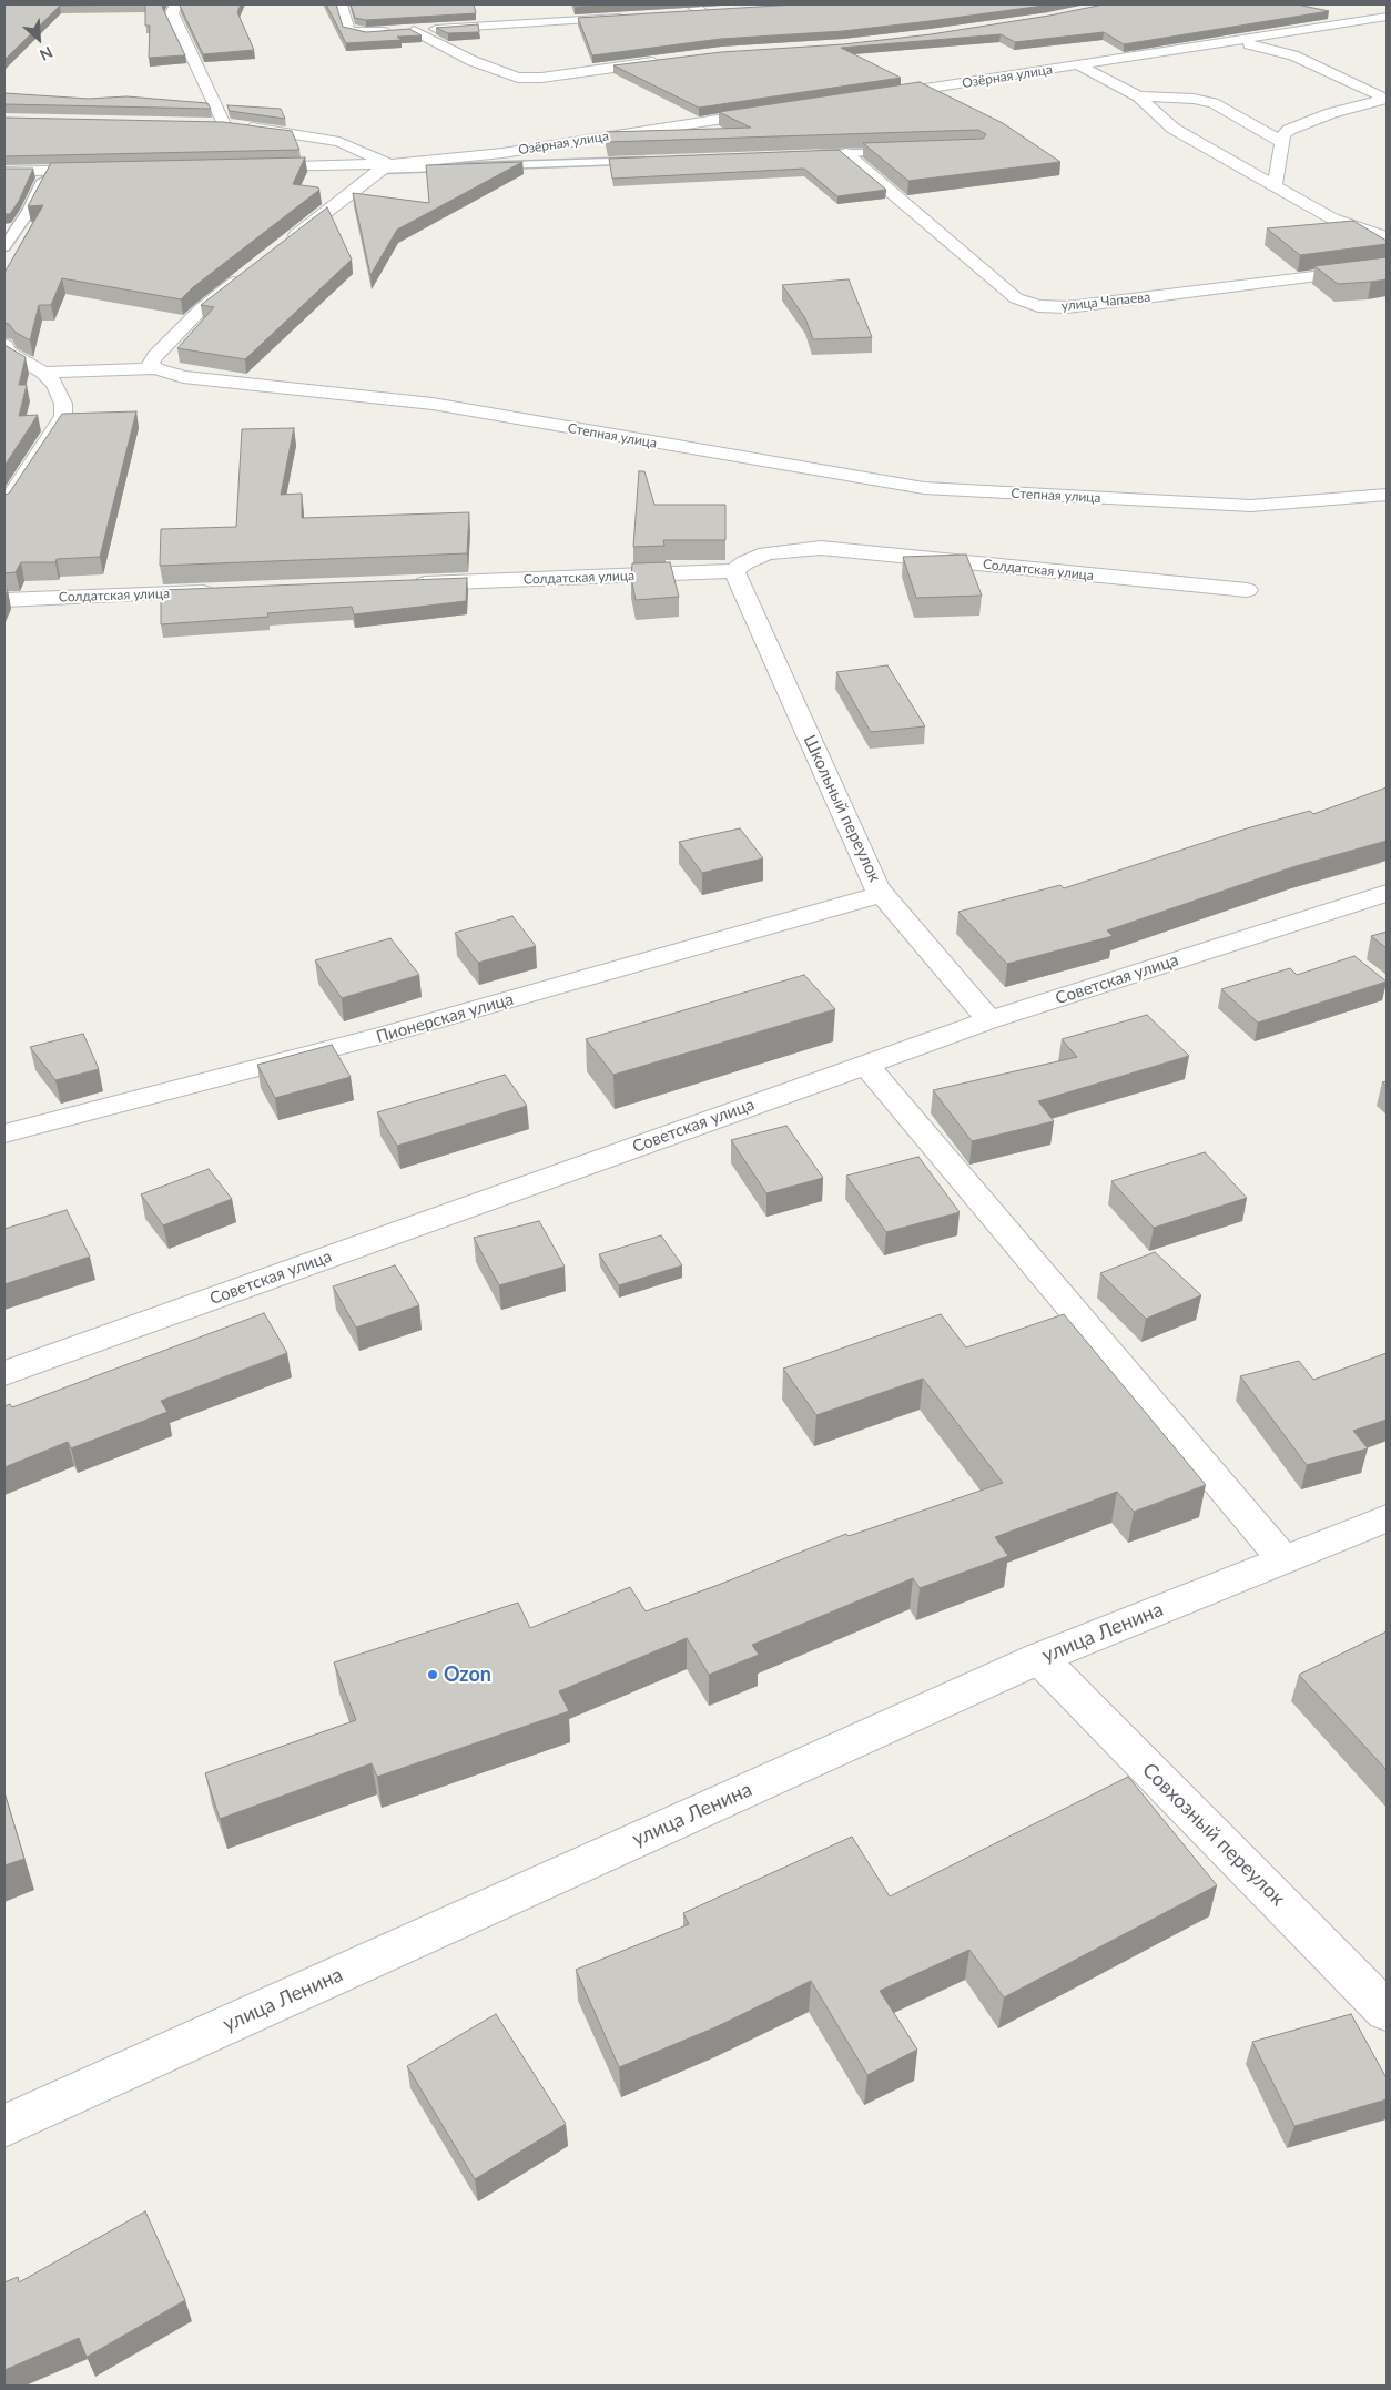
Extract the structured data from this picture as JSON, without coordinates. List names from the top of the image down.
{
  "streets": {
    "street": [
      "Озёрная улица",
      "улица Чапаева",
      "Степная улица",
      "Солдатская улица",
      "Школьный переулок",
      "Советская улица",
      "Пионерская улица",
      "улица Ленина",
      "Совхозный переулок"
    ]
  },
  "crossings": [
    ["Солдатская улица", "Школьный переулок"],
    ["Школьный переулок", "Советская улица"],
    ["Школьный переулок", "Пионерская улица"],
    ["улица Ленина", "Совхозный переулок"]
  ],
  "places": ["Ozon"],
  "north": "bottom right"
}
